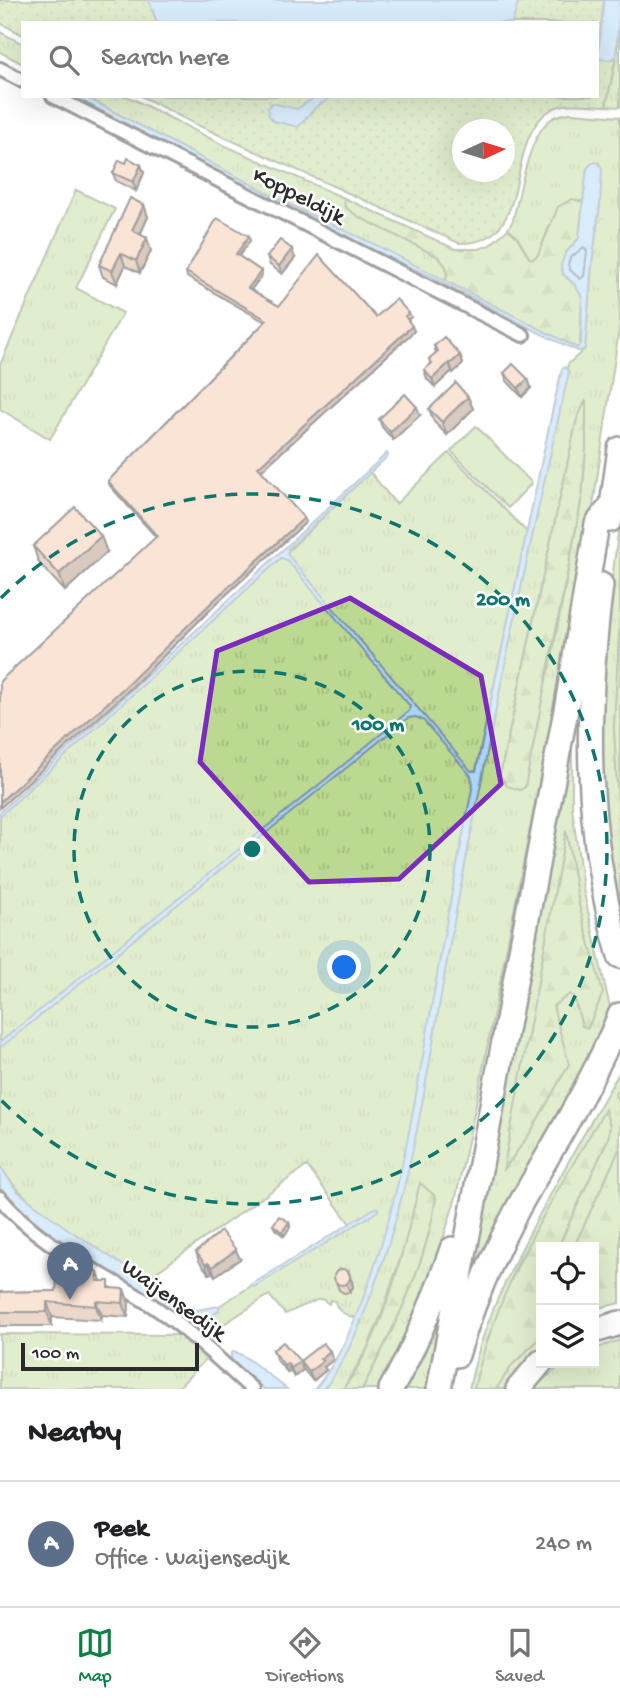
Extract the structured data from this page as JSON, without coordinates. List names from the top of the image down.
{
  "streets": {
    "street": ["Koppeldijk", "Waijensedijk"]
  },
  "scale_bar": "100 m",
  "north": "right",
  "page": {
    "search": "Search here",
    "pins": "A",
    "scale": "100 m",
    "heading": "Nearby",
    "list": [
      {
        "mark": "A",
        "name": "Peek",
        "note": "Office · Waijensedijk",
        "value": "240 m"
      }
    ],
    "nav": ["Map", "Directions", "Saved"]
  },
  "rings": ["200 m", "100 m"]
}
